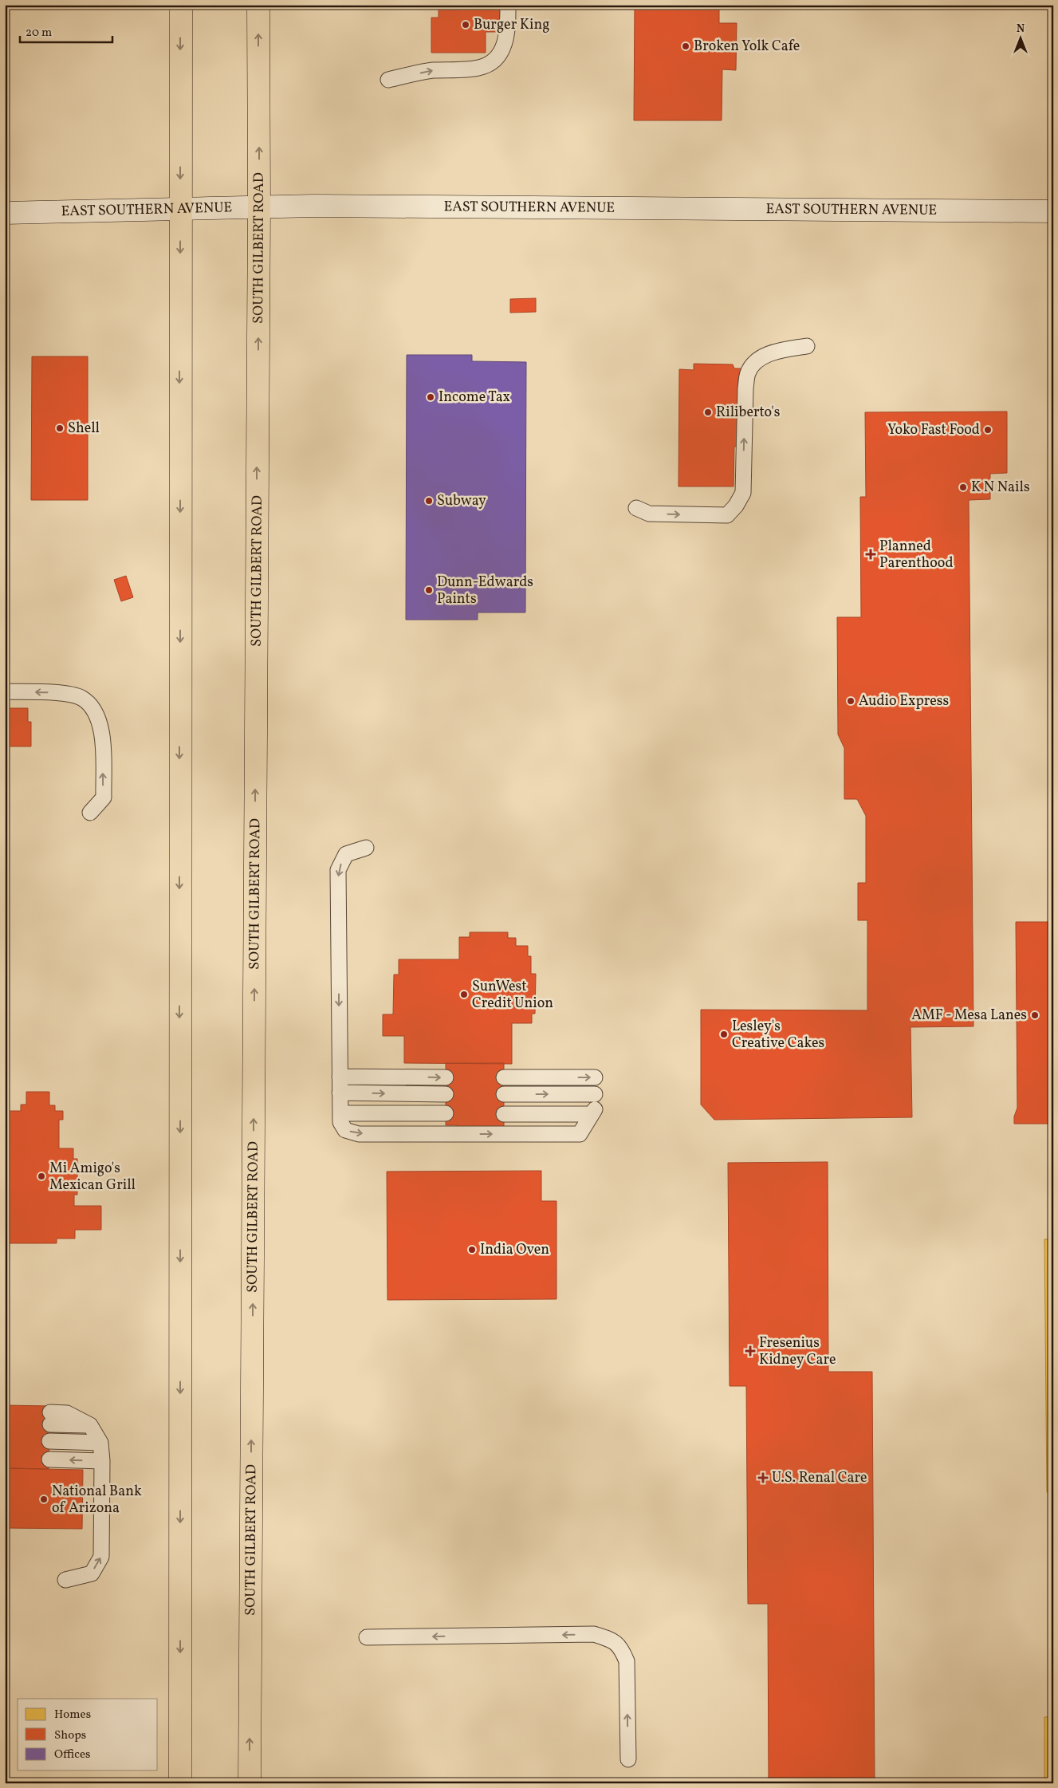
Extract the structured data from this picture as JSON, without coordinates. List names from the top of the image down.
{
  "streets": {
    "main road": ["EAST SOUTHERN AVENUE", "SOUTH GILBERT ROAD"]
  },
  "crossings": [
    ["EAST SOUTHERN AVENUE", "SOUTH GILBERT ROAD"]
  ],
  "places": {
    "other": [
      "Burger King",
      "Broken Yolk Cafe",
      "Income Tax",
      "Riliberto's",
      "Shell",
      "Yoko Fast Food",
      "K N Nails",
      "Subway",
      "Dunn-Edwards Paints",
      "Audio Express",
      "SunWest Credit Union",
      "AMF - Mesa Lanes",
      "Lesley's Creative Cakes",
      "Mi Amigo's Mexican Grill",
      "India Oven",
      "National Bank of Arizona"
    ],
    "health": ["Planned Parenthood", "Fresenius Kidney Care", "U.S. Renal Care"]
  },
  "legend": ["Homes", "Shops", "Offices"],
  "scale_bar": "20 m",
  "north": "top"
}
